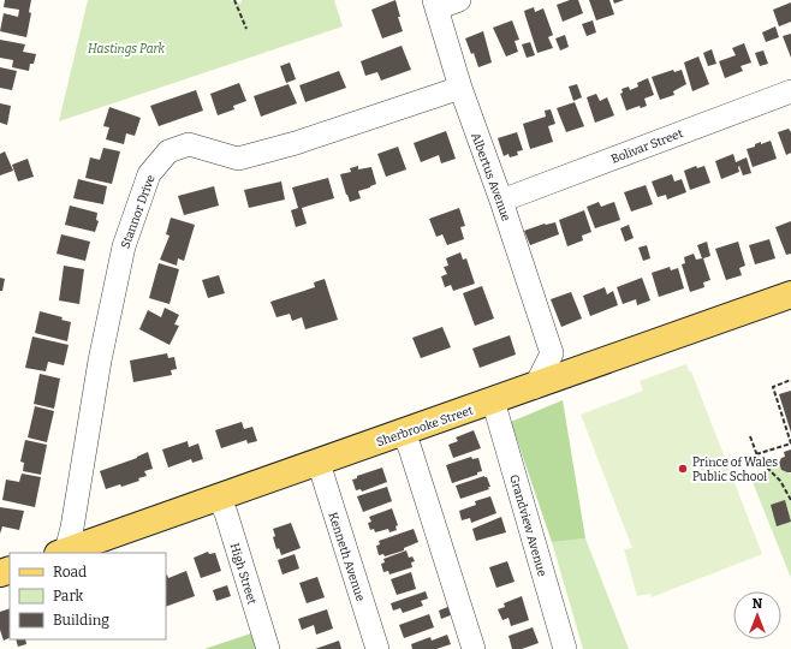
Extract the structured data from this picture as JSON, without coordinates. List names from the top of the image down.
{
  "streets": {
    "main road": ["Sherbrooke Street"],
    "street": [
      "Bolivar Street",
      "Albertus Avenue",
      "Stannor Drive",
      "Grandview Avenue",
      "Kenneth Avenue",
      "High Street"
    ]
  },
  "crossings": [
    ["Bolivar Street", "Albertus Avenue"],
    ["Albertus Avenue", "Stannor Drive"],
    ["Stannor Drive", "Sherbrooke Street"],
    ["Sherbrooke Street", "Grandview Avenue"],
    ["Sherbrooke Street", "Kenneth Avenue"],
    ["Sherbrooke Street", "High Street"]
  ],
  "parks": ["Hastings Park"],
  "places": ["Prince of Wales Public School"],
  "legend": ["Road", "Park", "Building"],
  "north": "top"
}
